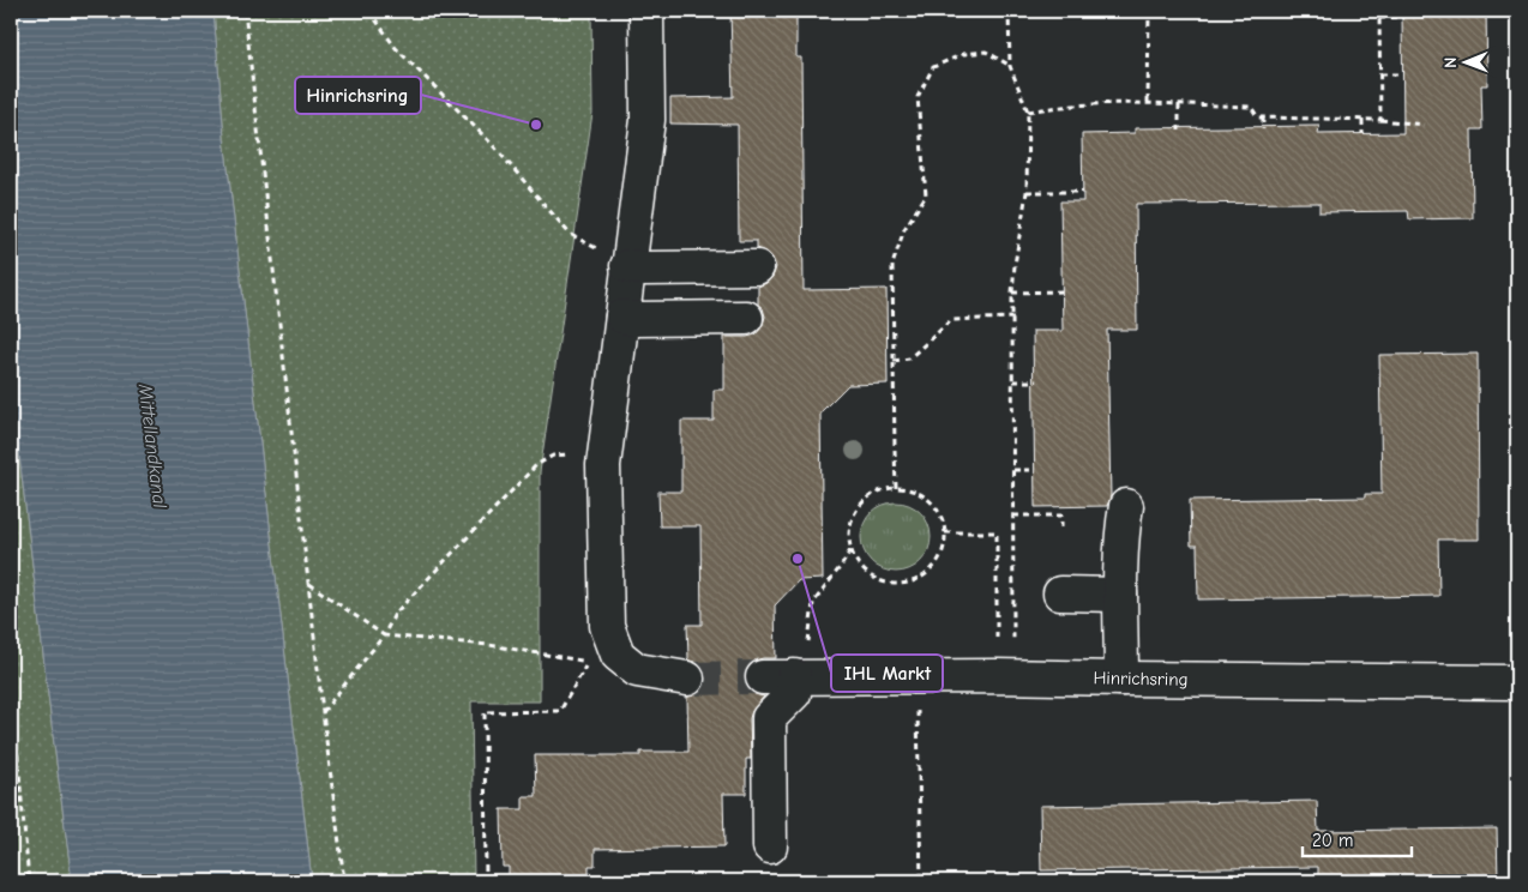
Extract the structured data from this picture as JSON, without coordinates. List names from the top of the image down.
{
  "streets": {
    "street": ["Hinrichsring"]
  },
  "water": ["Mittellandkanal"],
  "places": ["Hinrichsring", "IHL Markt"],
  "scale_bar": "20 m",
  "north": "left"
}
